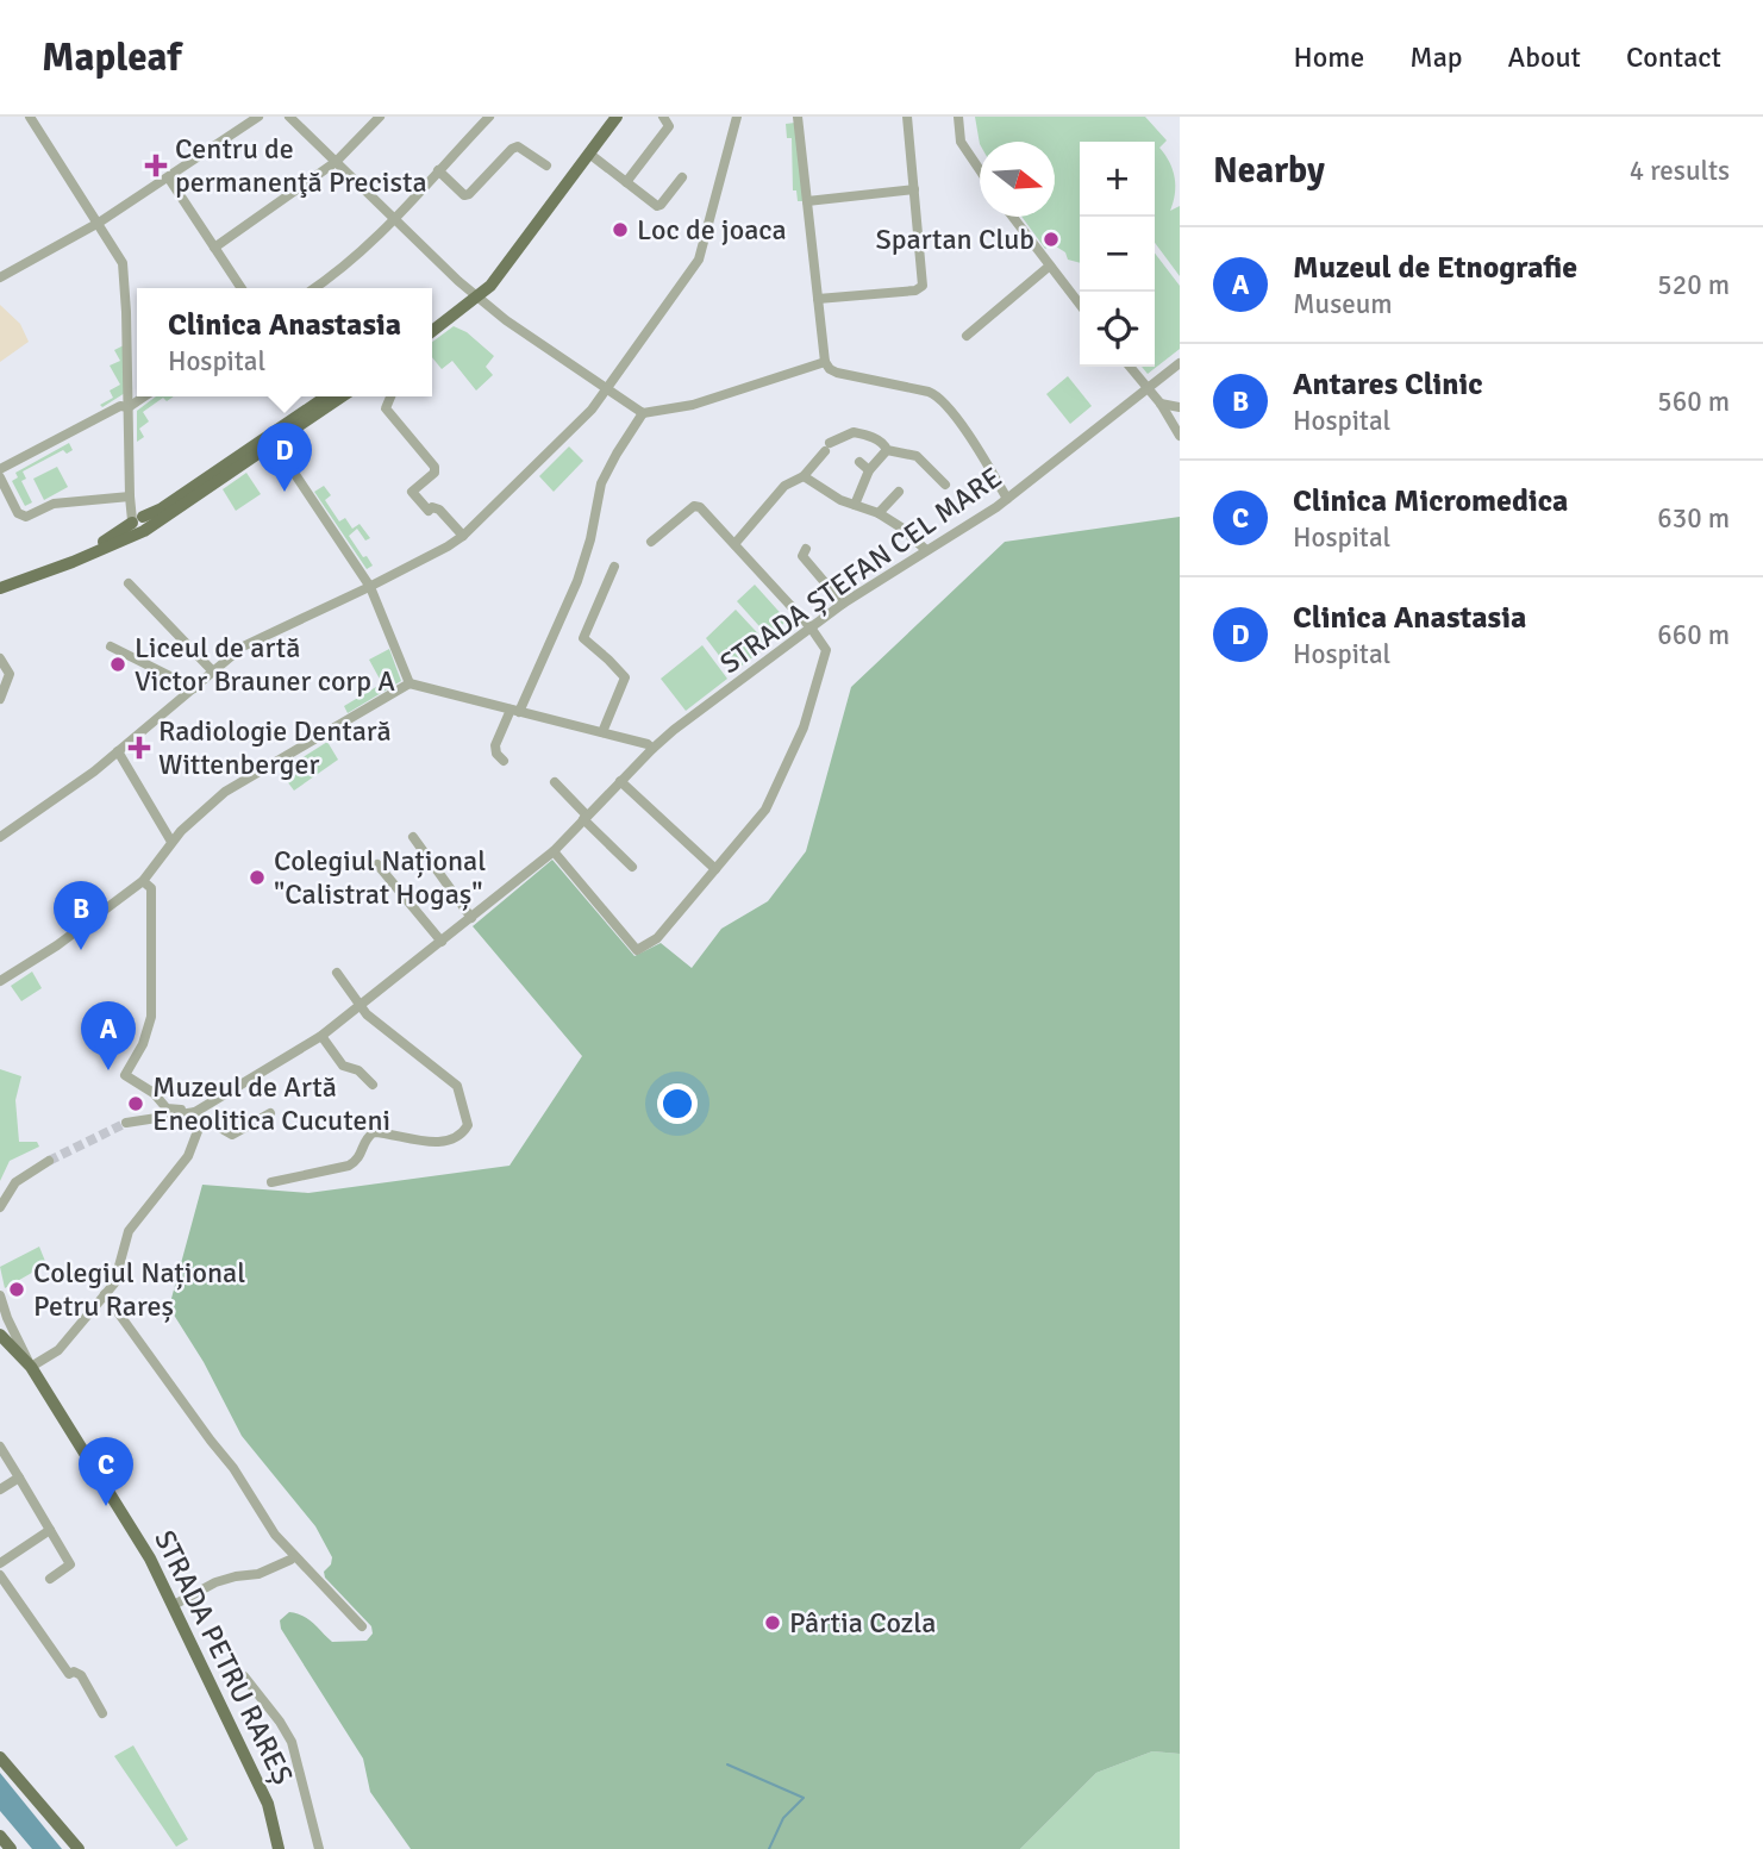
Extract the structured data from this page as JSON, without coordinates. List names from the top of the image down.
{
  "streets": {
    "main road": ["STRADA PETRU RAREȘ"],
    "street": ["STRADA ȘTEFAN CEL MARE"]
  },
  "places": {
    "health": ["Centru de permanenţă Precista", "Radiologie Dentară Wittenberger"],
    "other": [
      "Loc de joaca",
      "Spartan Club",
      "Liceul de artă Victor Brauner corp A",
      "Colegiul Național \"Calistrat Hogaș\"",
      "Muzeul de Artă Eneolitica Cucuteni",
      "Colegiul Național Petru Rareș",
      "Pârtia Cozla"
    ]
  },
  "north": "right",
  "page": {
    "header": "Mapleaf",
    "nav": [
      "Home",
      "Map",
      "About",
      "Contact"
    ],
    "heading": ["Nearby", "4 results"],
    "map_buttons": ["+", "−"],
    "list": [
      {
        "mark": "A",
        "name": "Muzeul de Etnografie",
        "note": "Museum",
        "value": "520 m"
      },
      {
        "mark": "B",
        "name": "Antares Clinic",
        "note": "Hospital",
        "value": "560 m"
      },
      {
        "mark": "C",
        "name": "Clinica Micromedica",
        "note": "Hospital",
        "value": "630 m"
      },
      {
        "mark": "D",
        "name": "Clinica Anastasia",
        "note": "Hospital",
        "value": "660 m"
      }
    ],
    "popup": ["Clinica Anastasia", "Hospital"],
    "pins": [
      "D",
      "B",
      "A",
      "C"
    ]
  }
}
